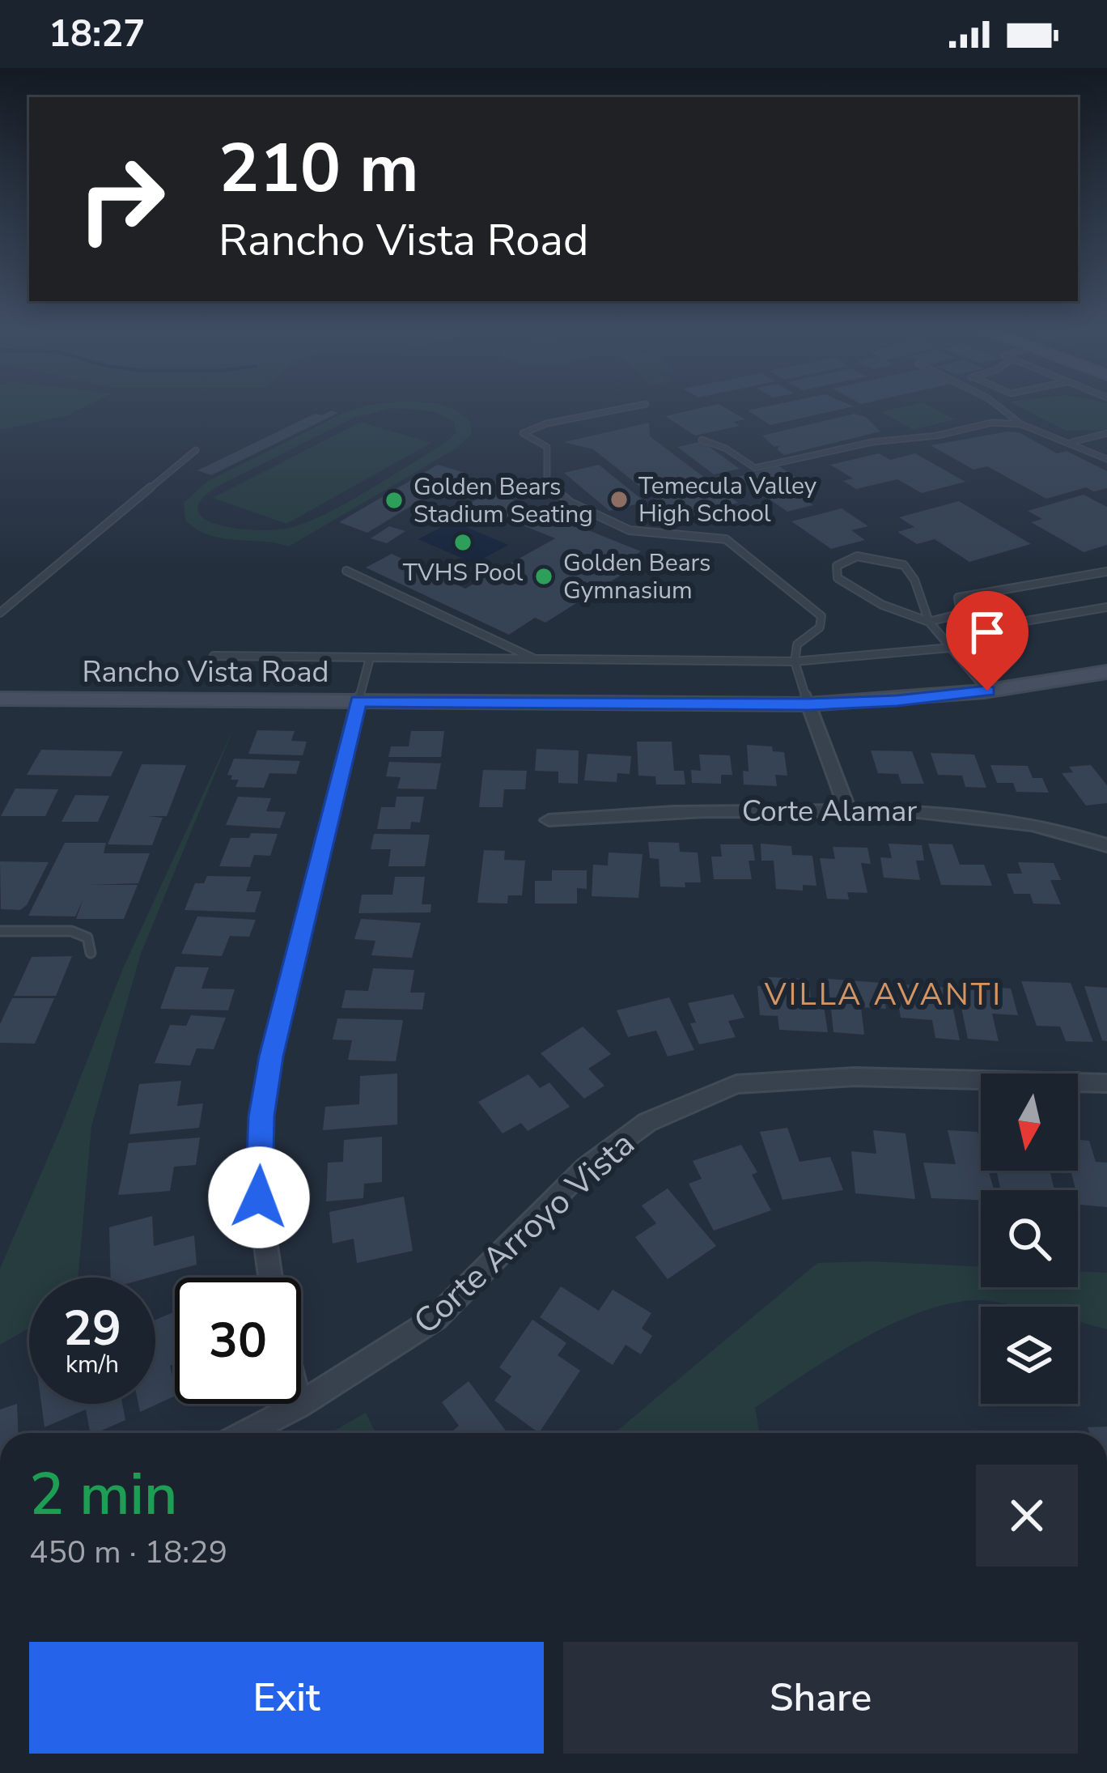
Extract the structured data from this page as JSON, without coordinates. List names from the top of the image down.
{
  "streets": {
    "main road": ["Rancho Vista Road"],
    "street": ["Corte Alamar", "Corte Arroyo Vista"]
  },
  "districts": ["VILLA AVANTI"],
  "places": [
    "Temecula Valley High School",
    "Golden Bears Stadium Seating",
    "TVHS Pool",
    "Golden Bears Gymnasium"
  ],
  "north": "bottom",
  "page": {
    "status": "18:27",
    "turn": ["210 m", "Rancho Vista Road"],
    "speed": "29 km/h",
    "limit": "30",
    "heading": ["2 min", "450 m · 18:29"],
    "buttons": ["Exit", "Share"]
  }
}
